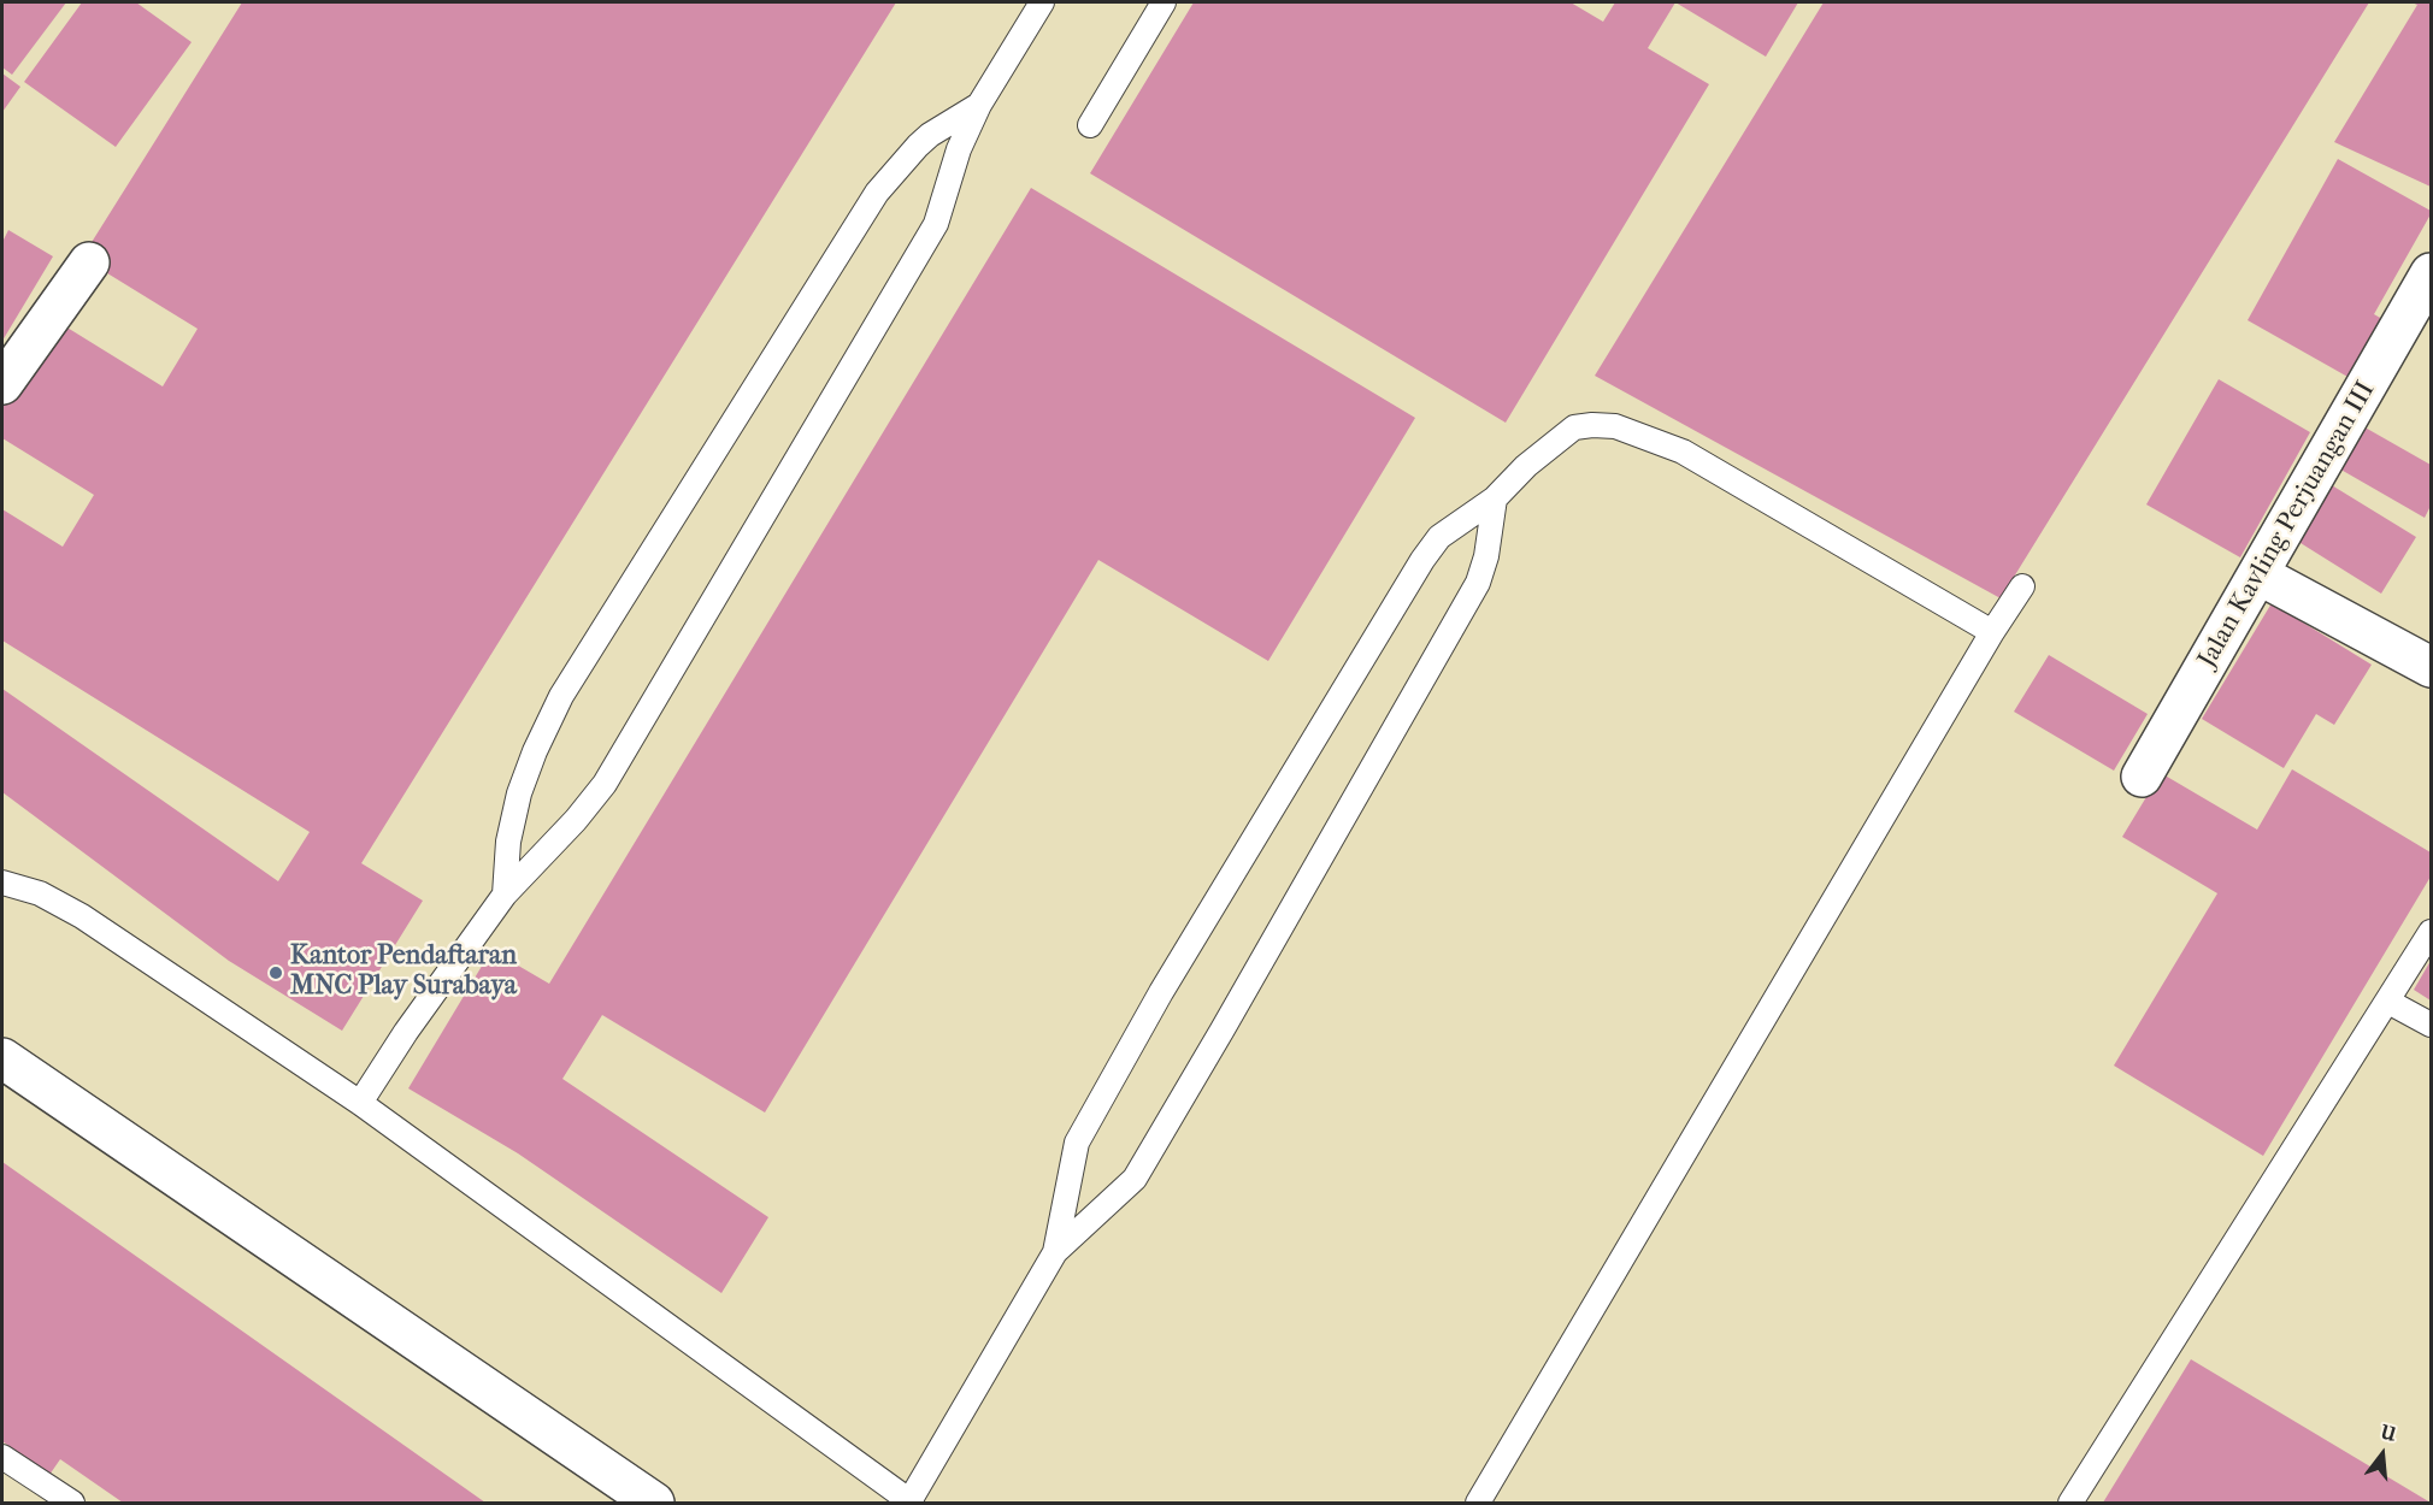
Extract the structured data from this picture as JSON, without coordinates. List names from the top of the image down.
{
  "streets": {
    "street": ["Jalan Kavling Perjuangan III"]
  },
  "places": ["Kantor Pendaftaran MNC Play Surabaya"],
  "north": "top"
}
